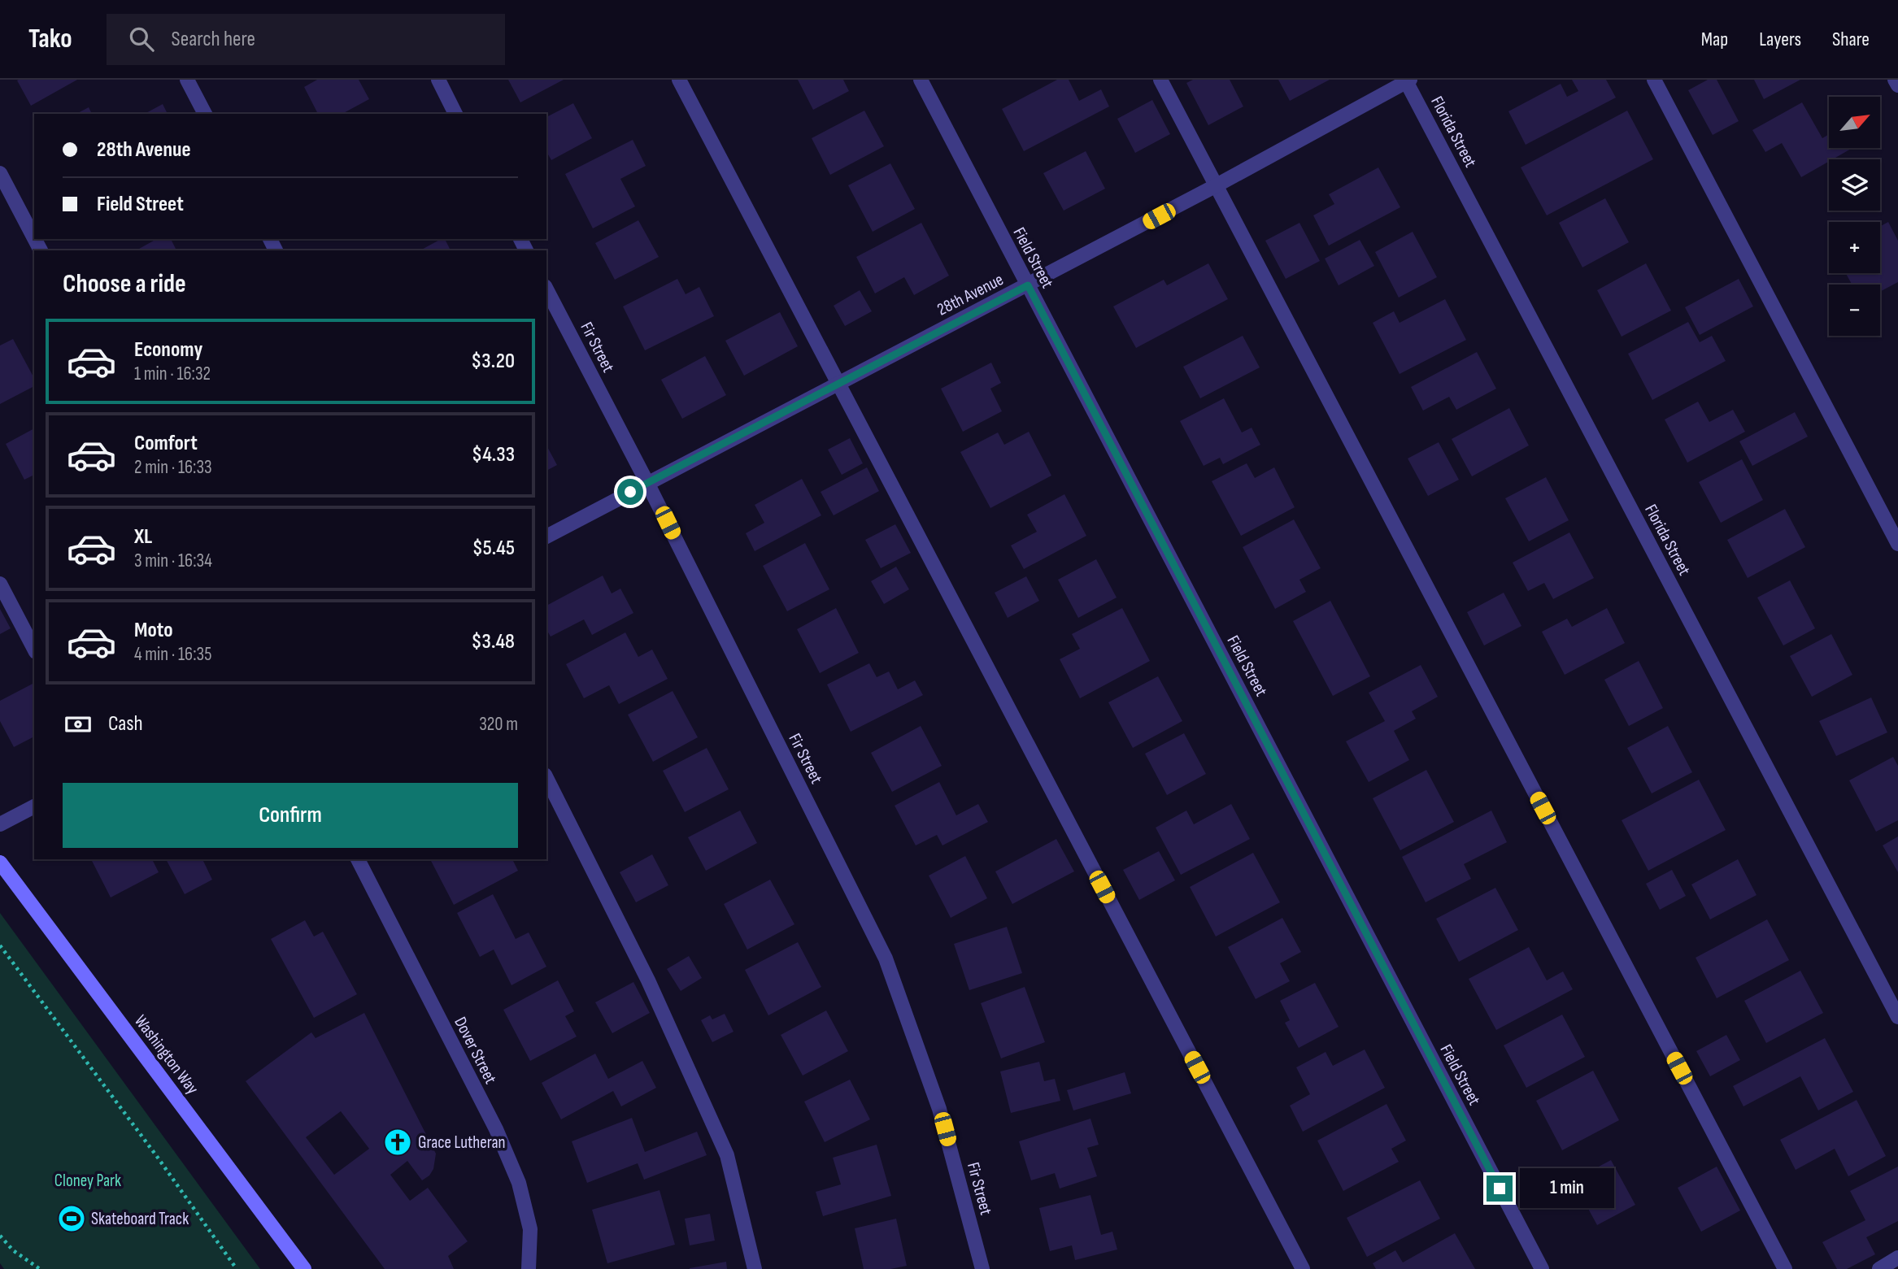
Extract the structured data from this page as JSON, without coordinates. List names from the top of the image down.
{
  "streets": {
    "main road": ["Washington Way"],
    "street": [
      "Florida Street",
      "Field Street",
      "28th Avenue",
      "Fir Street",
      "Dover Street"
    ]
  },
  "crossings": [
    ["Florida Street", "28th Avenue"],
    ["Field Street", "28th Avenue"],
    ["28th Avenue", "Fir Street"]
  ],
  "parks": ["Cloney Park"],
  "places": {
    "church": ["Grace Lutheran"],
    "sports": ["Skateboard Track"]
  },
  "north": "top right",
  "page": {
    "header": "Tako",
    "search": "Search here",
    "nav": ["Map", "Layers", "Share"],
    "map_buttons": ["+", "−"],
    "banner": ["28th Avenue", "Field Street"],
    "heading": "Choose a ride",
    "list": [
      {
        "name": "Economy",
        "note": "1 min · 16:32",
        "value": "$3.20"
      },
      {
        "name": "Comfort",
        "note": "2 min · 16:33",
        "value": "$4.33"
      },
      {
        "name": "XL",
        "note": "3 min · 16:34",
        "value": "$5.45"
      },
      {
        "name": "Moto",
        "note": "4 min · 16:35",
        "value": "$3.48"
      }
    ],
    "pay": ["Cash", "320 m"],
    "buttons": "Confirm",
    "bubble": "1 min"
  }
}
